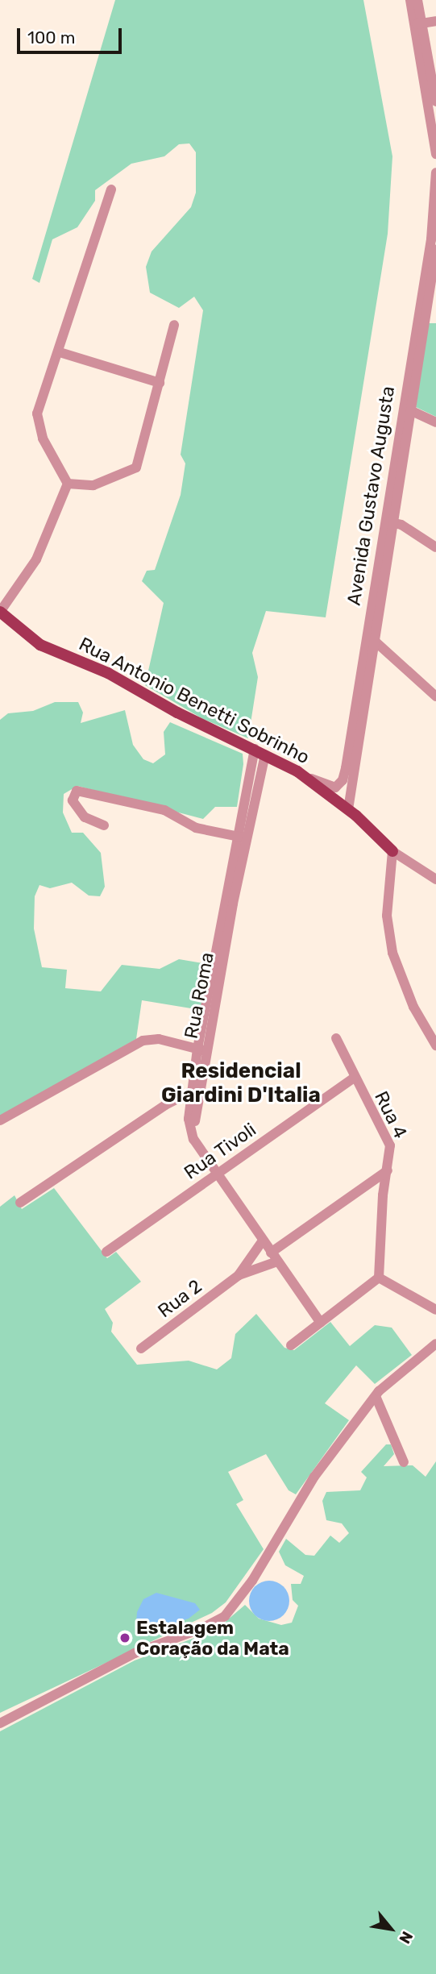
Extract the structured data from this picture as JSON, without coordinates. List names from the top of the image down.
{
  "streets": {
    "main road": ["Rua Antonio Benetti Sobrinho"],
    "street": [
      "Avenida Gustavo Augusta",
      "Rua Roma",
      "Rua 4",
      "Rua Tivoli",
      "Rua 2"
    ]
  },
  "crossings": [
    ["Avenida Gustavo Augusta", "Rua Antonio Benetti Sobrinho"],
    ["Rua Antonio Benetti Sobrinho", "Rua Roma"],
    ["Rua Roma", "Rua Tivoli"],
    ["Rua 4", "Rua Tivoli"]
  ],
  "districts": ["Residencial Giardini D'Italia"],
  "places": ["Estalagem Coração da Mata"],
  "scale_bar": "100 m",
  "north": "bottom right"
}
